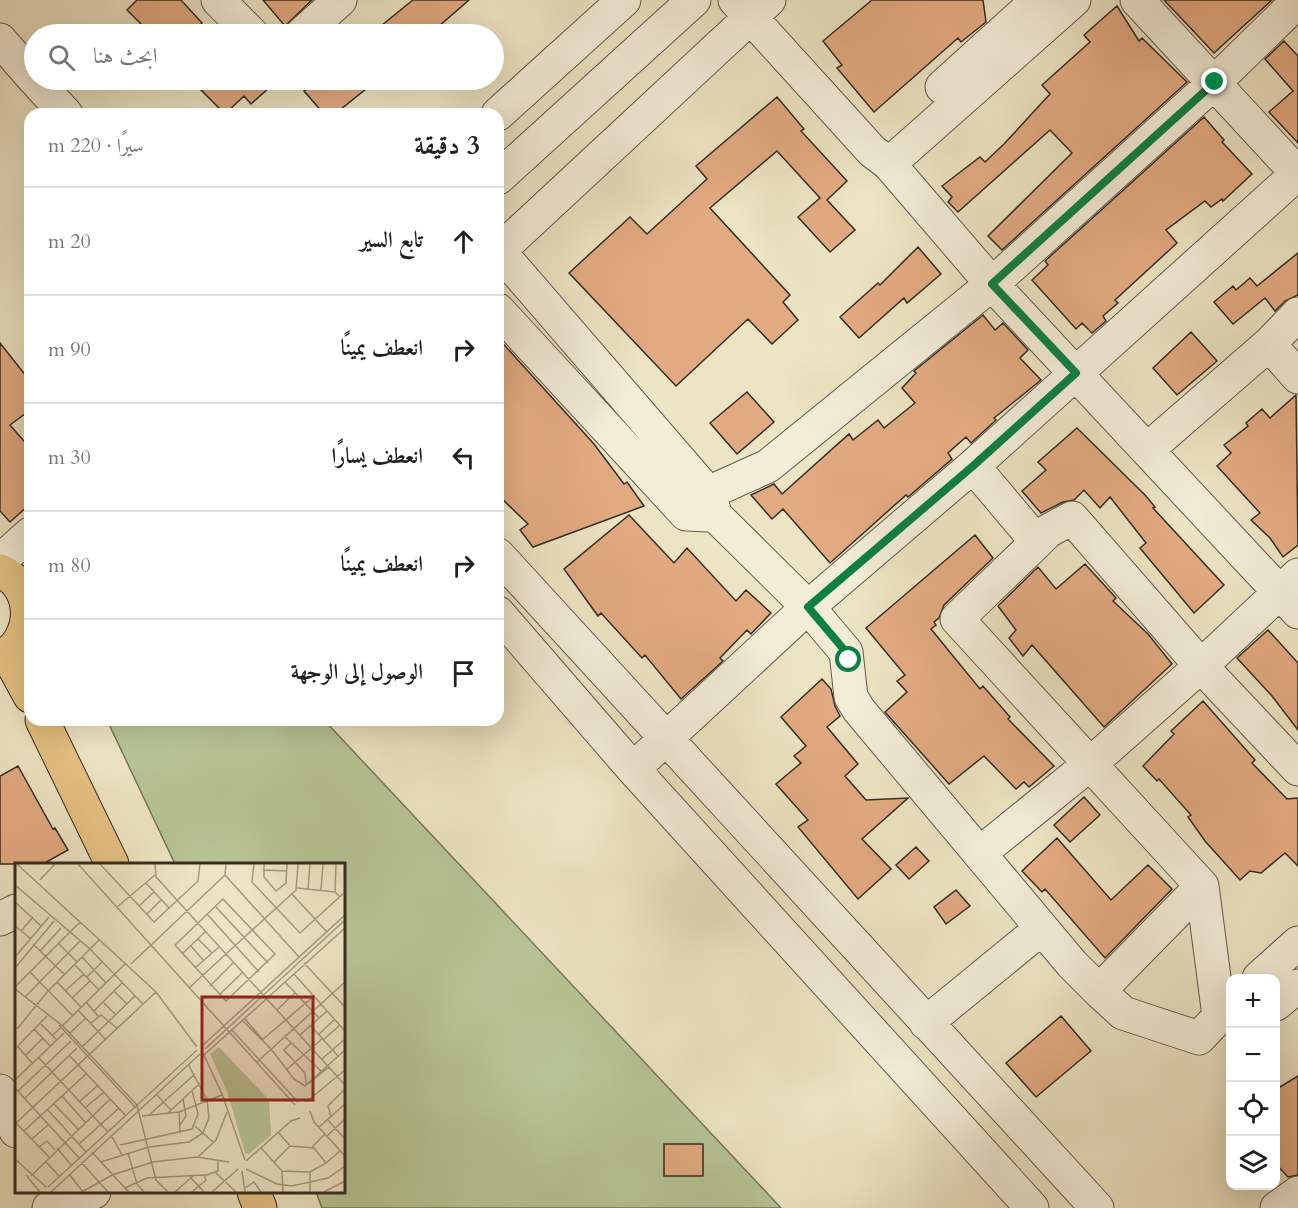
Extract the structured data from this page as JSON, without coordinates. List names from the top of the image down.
{
  "page": {
    "search": "ابحث هنا",
    "heading": ["3 دقيقة", "سيرًا · 220 m"],
    "list": [
      ["تابع السير", "20 m"],
      ["انعطف يمينًا", "90 m"],
      ["انعطف يسارًا", "30 m"],
      ["انعطف يمينًا", "80 m"],
      "الوصول إلى الوجهة"
    ],
    "map_buttons": ["+", "−"]
  }
}
